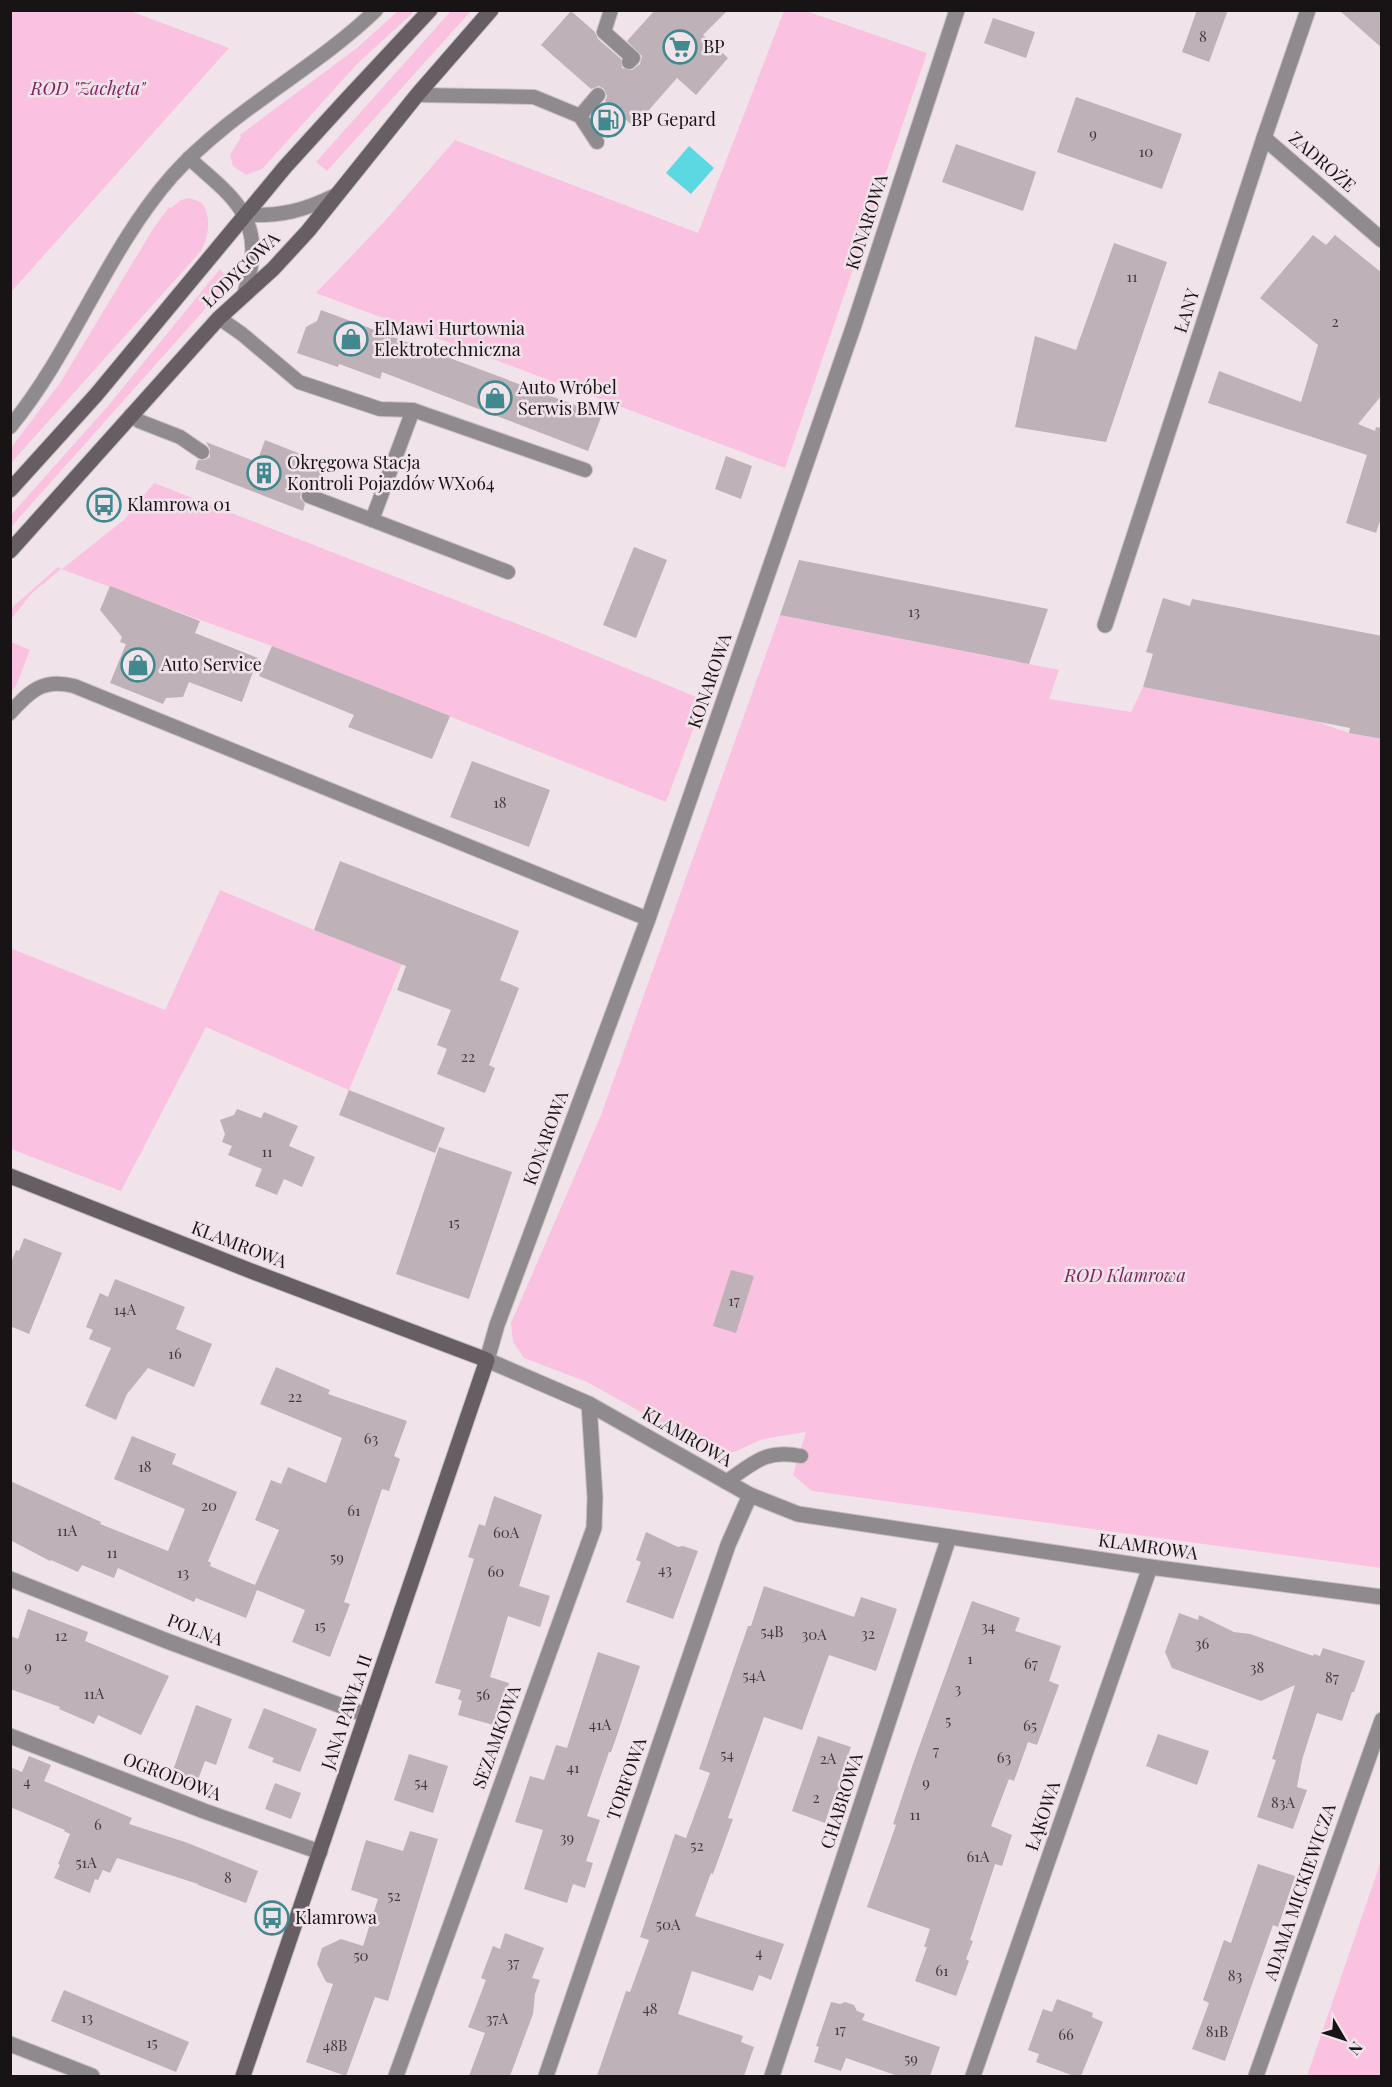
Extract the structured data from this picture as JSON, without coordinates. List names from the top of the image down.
{
  "streets": {
    "main road": ["ŁODYGOWA", "KLAMROWA", "JANA PAWŁA II"],
    "street": [
      "ZADROŻE",
      "KONAROWA",
      "ŁANY",
      "POLNA",
      "SEZAMKOWA",
      "OGRODOWA",
      "TORFOWA",
      "CHABROWA",
      "ŁĄKOWA",
      "ADAMA MICKIEWICZA"
    ]
  },
  "crossings": [
    ["ZADROŻE", "ŁANY"],
    ["KONAROWA", "KLAMROWA"],
    ["KONAROWA", "JANA PAWŁA II"],
    ["KLAMROWA", "JANA PAWŁA II"],
    ["KLAMROWA", "SEZAMKOWA"],
    ["KLAMROWA", "TORFOWA"],
    ["KLAMROWA", "CHABROWA"],
    ["KLAMROWA", "ŁĄKOWA"],
    ["POLNA", "JANA PAWŁA II"],
    ["JANA PAWŁA II", "OGRODOWA"]
  ],
  "parks": ["ROD \"Zachęta\"", "ROD Klamrowa"],
  "places": {
    "supermarket": ["BP"],
    "fuel station": ["BP Gepard"],
    "shop": ["ElMawi Hurtownia Elektrotechniczna", "Auto Wróbel Serwis BMW", "Auto Service"],
    "building": ["Okręgowa Stacja Kontroli Pojazdów WX064"],
    "bus stop": ["Klamrowa 01", "Klamrowa"]
  },
  "house_numbers": [
    "8",
    "9",
    "10",
    "11",
    "2",
    "13",
    "18",
    "22",
    "11",
    "15",
    "17",
    "14A",
    "16",
    "22",
    "63",
    "18",
    "20",
    "61",
    "11A",
    "60A",
    "11",
    "59",
    "43",
    "60",
    "13",
    "15",
    "34",
    "54B",
    "32",
    "30A",
    "12",
    "36",
    "1",
    "67",
    "9",
    "38",
    "54A",
    "87",
    "3",
    "11A",
    "56",
    "5",
    "41A",
    "65",
    "7",
    "54",
    "63",
    "2A",
    "41",
    "4",
    "54",
    "9",
    "2",
    "83A",
    "11",
    "6",
    "39",
    "52",
    "61A",
    "51A",
    "8",
    "52",
    "50A",
    "4",
    "50",
    "37",
    "61",
    "83",
    "48",
    "13",
    "37A",
    "17",
    "81B",
    "66",
    "15",
    "48B",
    "59"
  ],
  "north": "bottom right"
}
